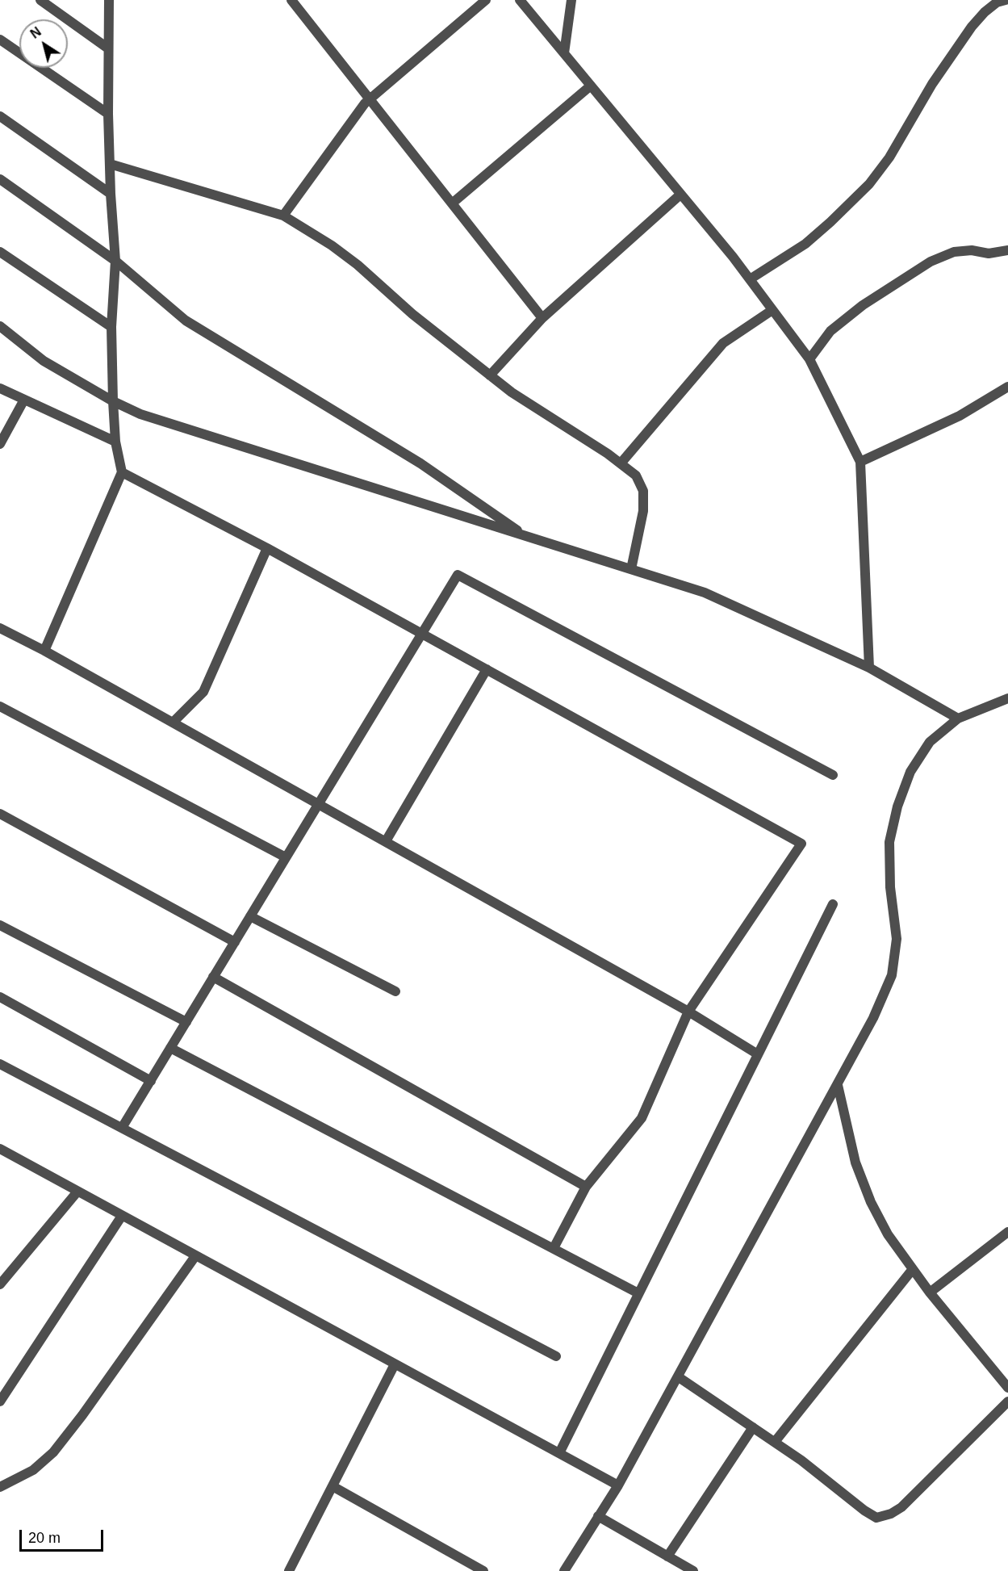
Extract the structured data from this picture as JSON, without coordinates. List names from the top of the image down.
{
  "scale_bar": "20 m",
  "north": "top left"
}
